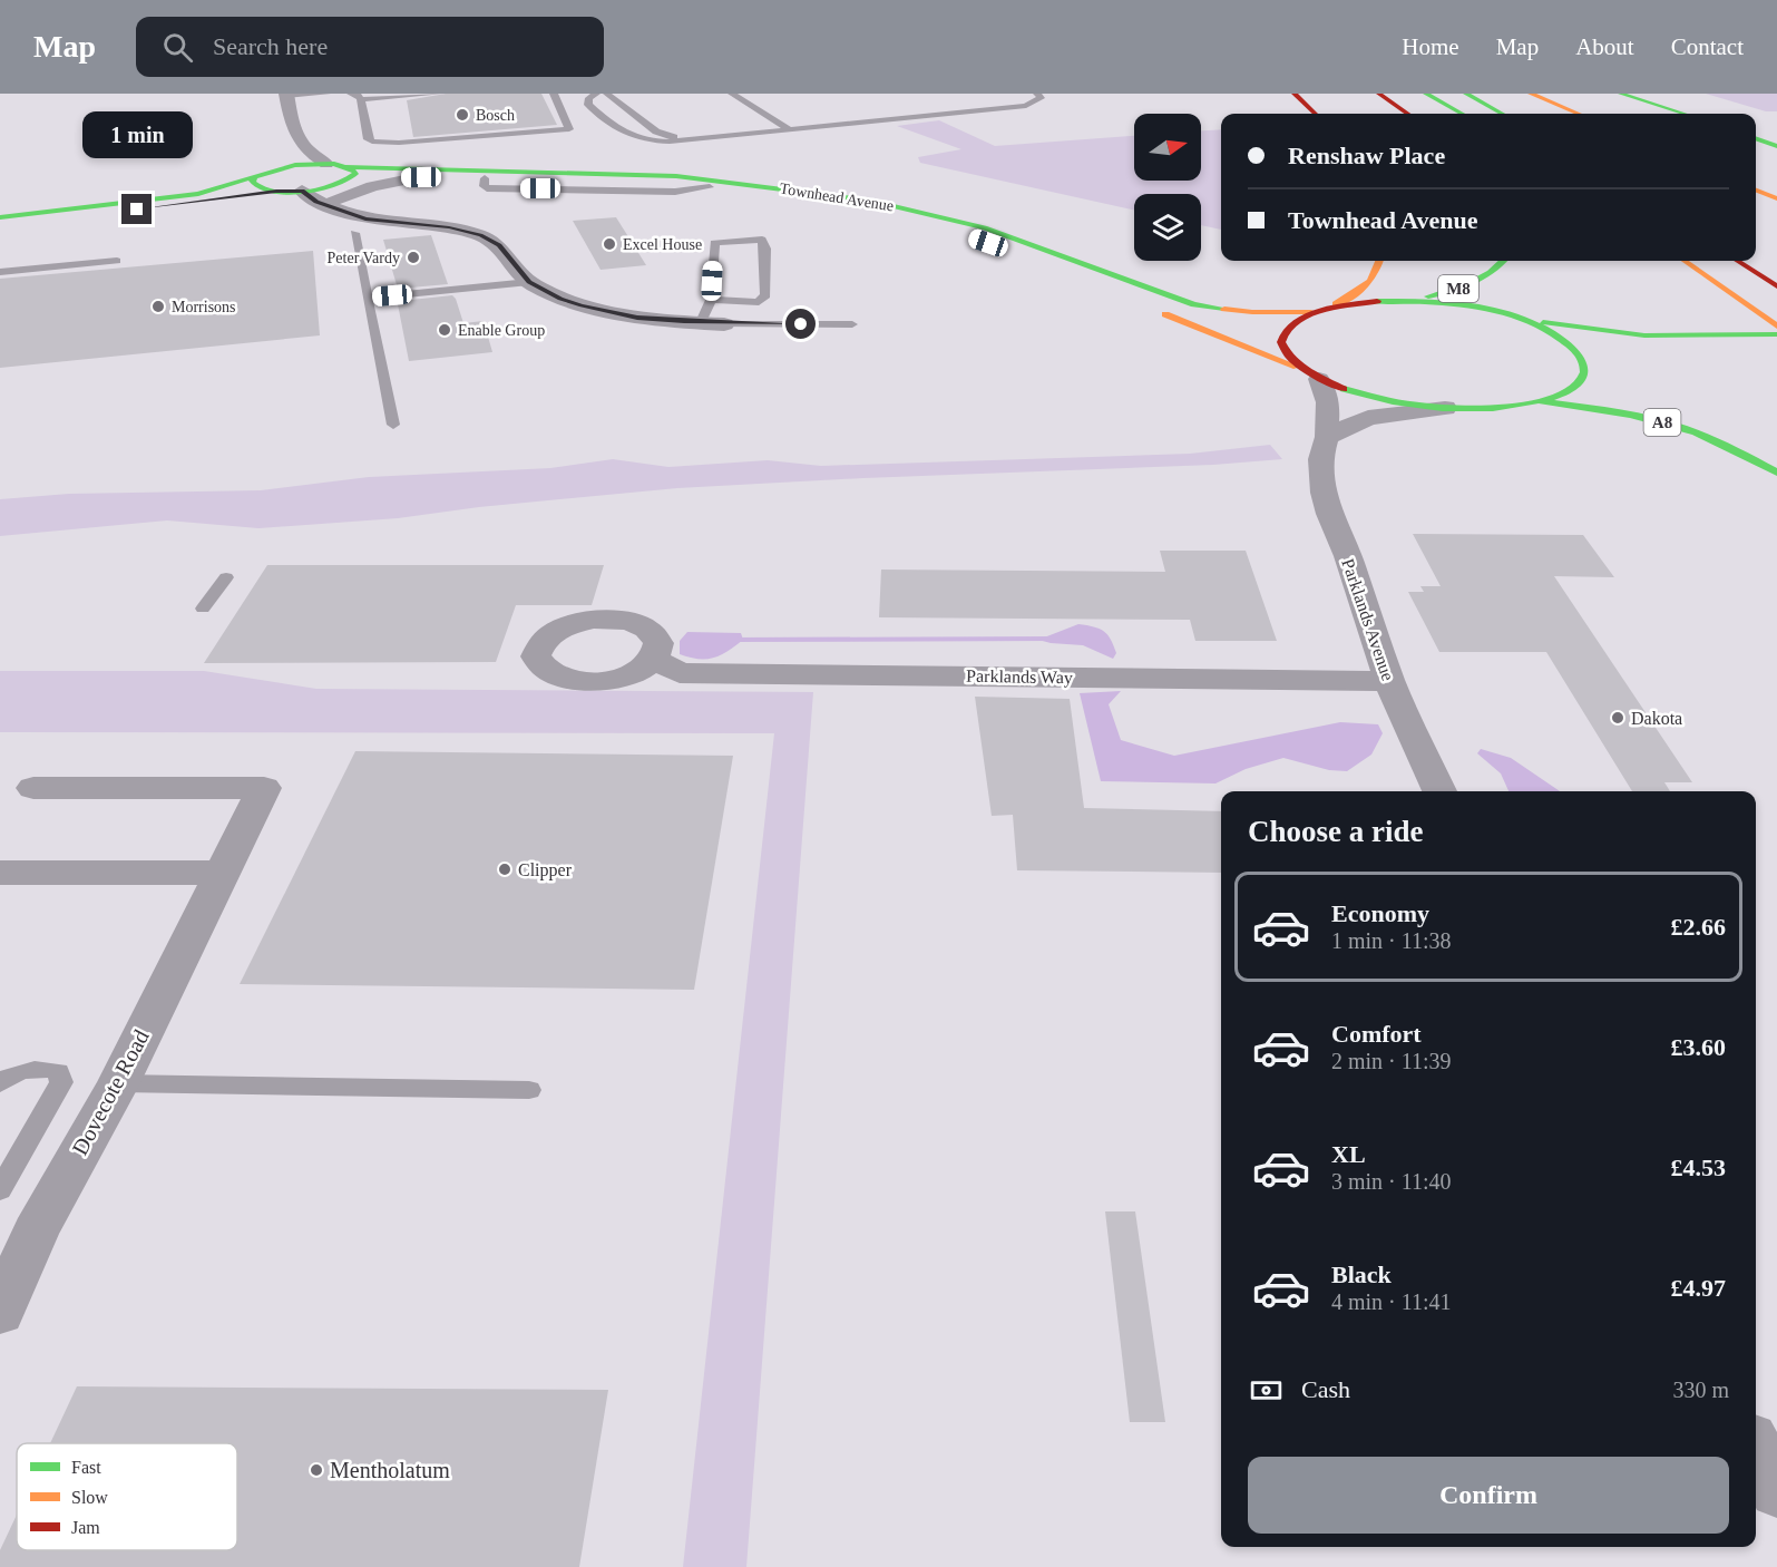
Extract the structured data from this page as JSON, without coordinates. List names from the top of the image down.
{
  "streets": {
    "main road": ["Townhead Avenue", "M8", "A8"],
    "street": ["Parklands Avenue", "Parklands Way", "Dovecote Road"]
  },
  "crossings": [
    ["Parklands Avenue", "Parklands Way"]
  ],
  "places": [
    "Bosch",
    "Excel House",
    "Peter Vardy",
    "Morrisons",
    "Enable Group",
    "Dakota",
    "Clipper",
    "Mentholatum"
  ],
  "legend": ["Fast", "Slow", "Jam"],
  "north": "right",
  "page": {
    "header": "Map",
    "search": "Search here",
    "nav": [
      "Home",
      "Map",
      "About",
      "Contact"
    ],
    "bubble": "1 min",
    "banner": ["Renshaw Place", "Townhead Avenue"],
    "heading": "Choose a ride",
    "list": [
      {
        "name": "Economy",
        "note": "1 min · 11:38",
        "value": "£2.66"
      },
      {
        "name": "Comfort",
        "note": "2 min · 11:39",
        "value": "£3.60"
      },
      {
        "name": "XL",
        "note": "3 min · 11:40",
        "value": "£4.53"
      },
      {
        "name": "Black",
        "note": "4 min · 11:41",
        "value": "£4.97"
      }
    ],
    "pay": ["Cash", "330 m"],
    "buttons": "Confirm"
  }
}
